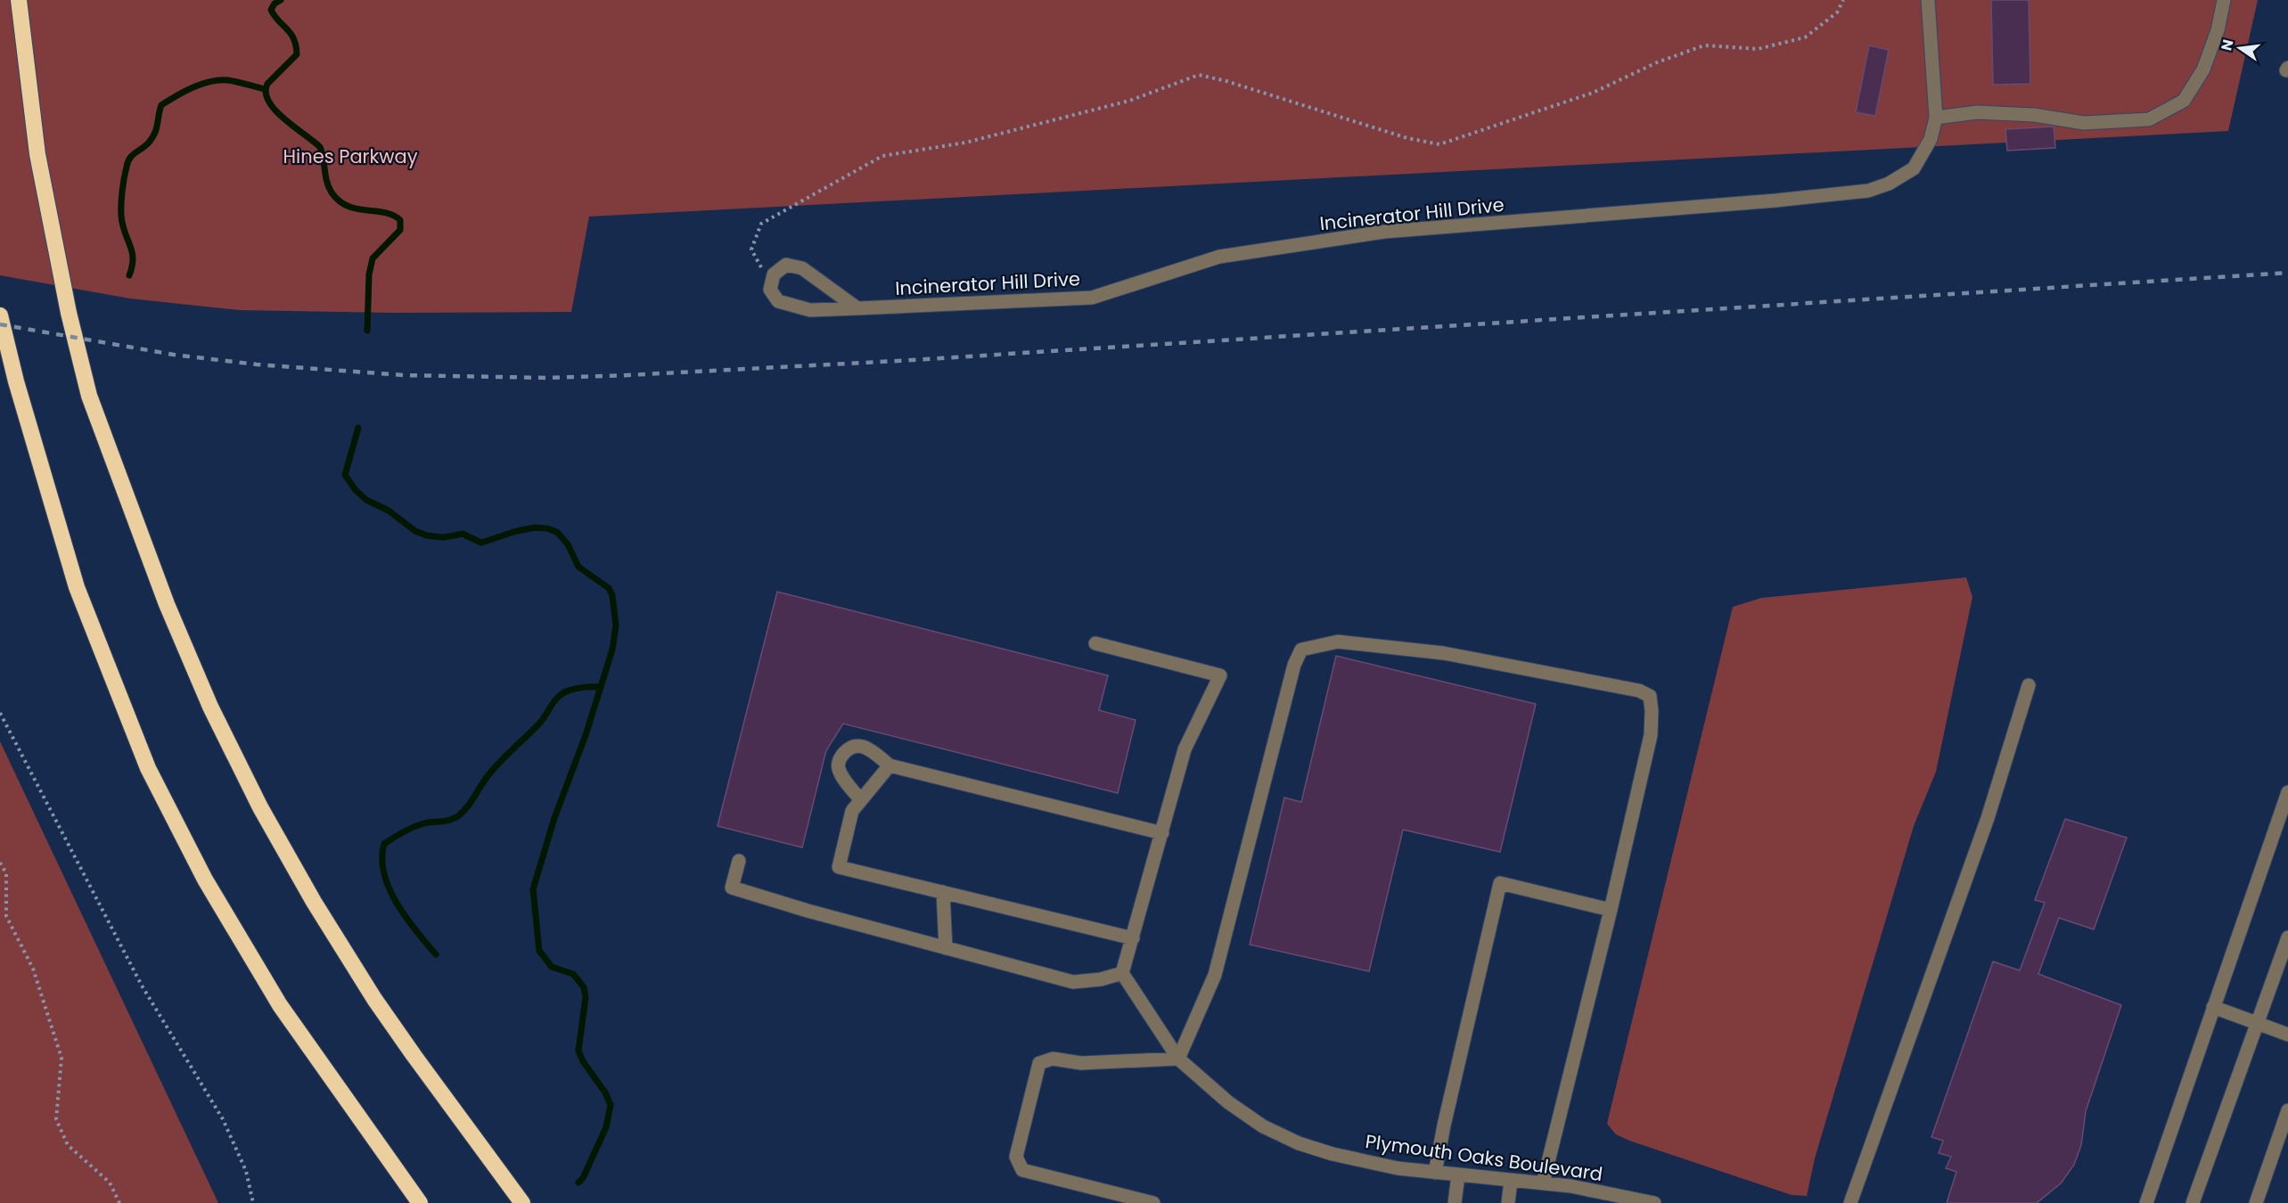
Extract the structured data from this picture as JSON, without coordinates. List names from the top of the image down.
{
  "streets": {
    "street": ["Incinerator Hill Drive", "Plymouth Oaks Boulevard"]
  },
  "parks": ["Hines Parkway"],
  "north": "left"
}
